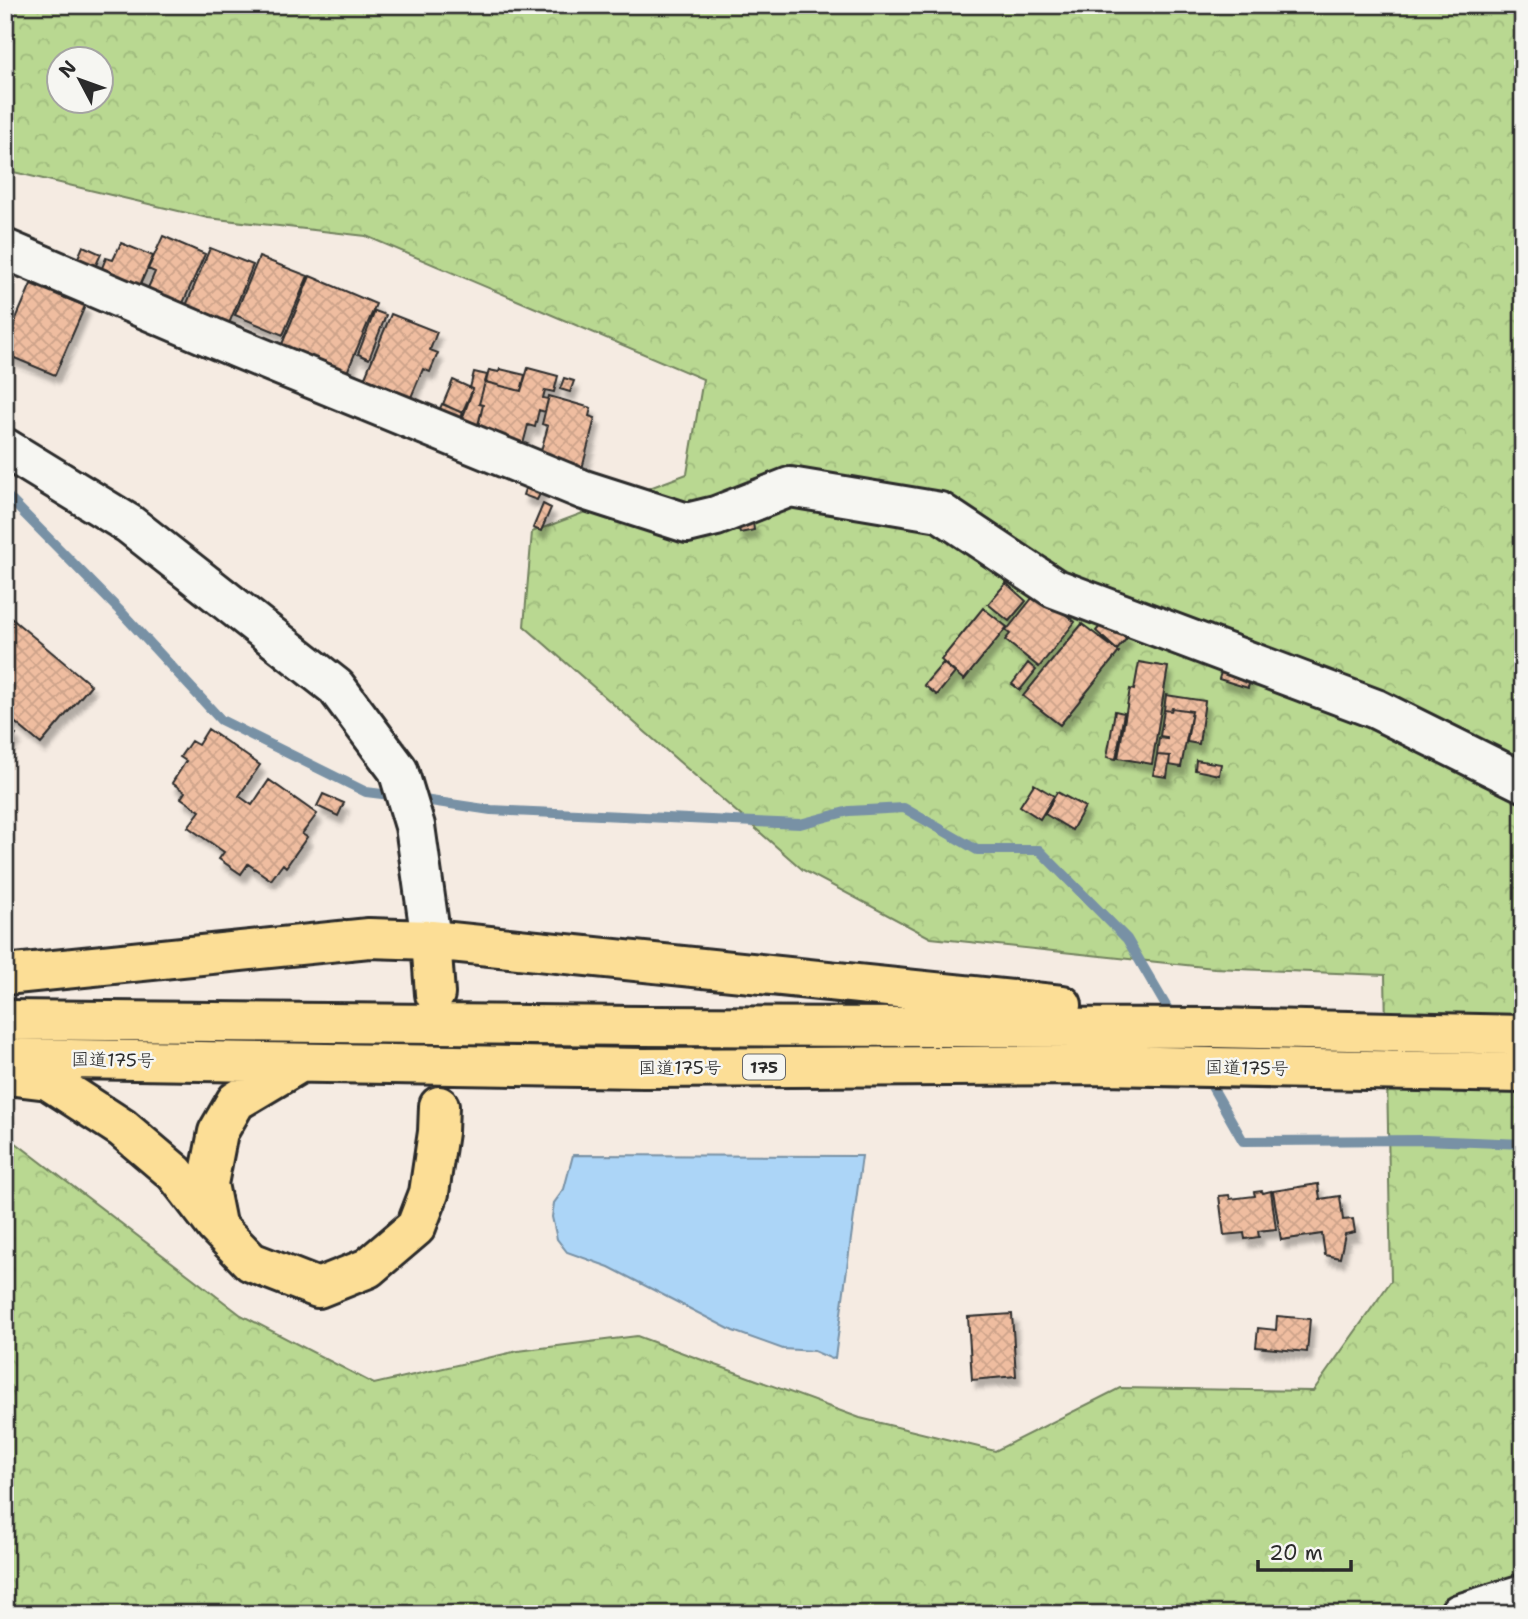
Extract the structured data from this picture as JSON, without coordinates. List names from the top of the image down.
{
  "streets": {
    "highway": ["国道175号", "175"]
  },
  "scale_bar": "20 m",
  "north": "top left"
}
